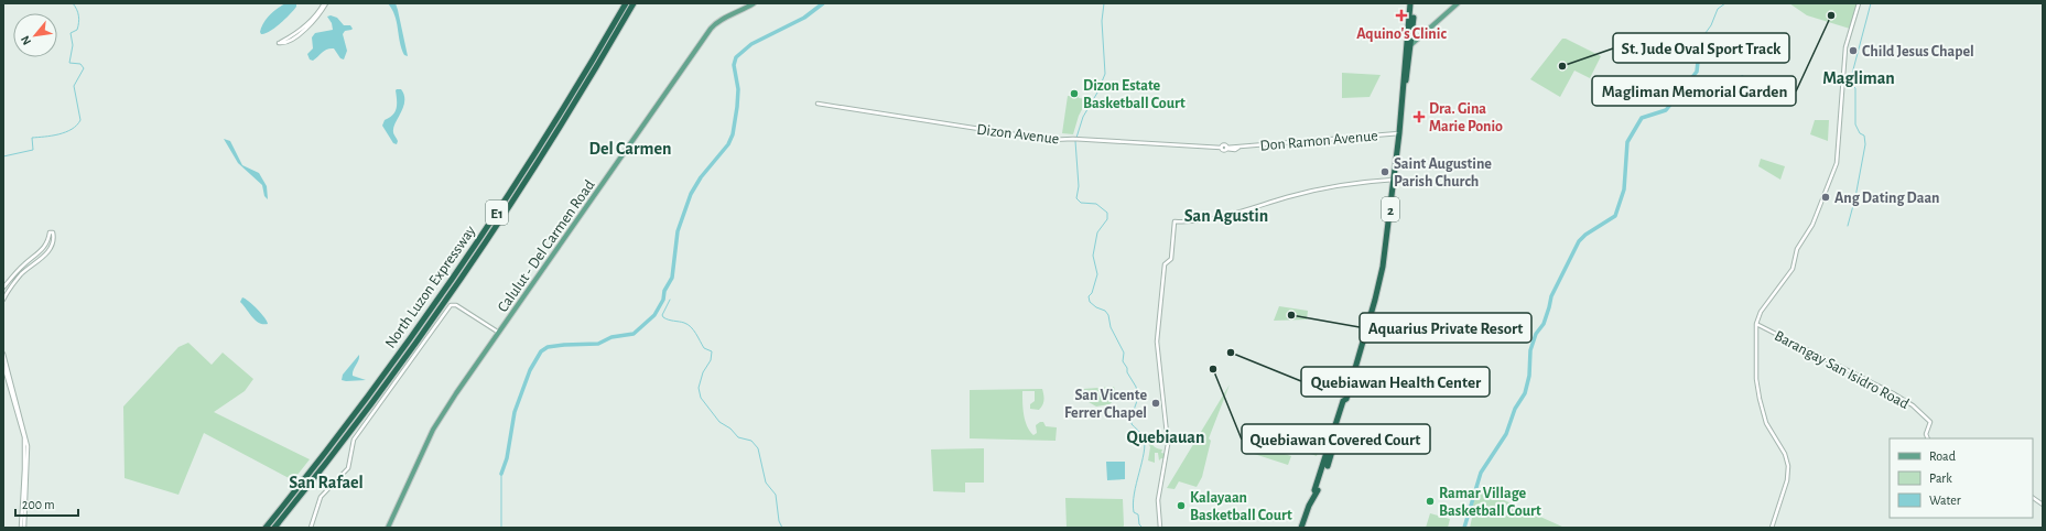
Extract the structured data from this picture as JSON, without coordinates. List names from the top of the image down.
{
  "streets": {
    "highway": ["2", "E1", "North Luzon Expressway"],
    "main road": ["Calulut - Del Carmen Road"],
    "street": ["Dizon Avenue", "Don Ramon Avenue", "Barangay San Isidro Road"]
  },
  "crossings": [
    ["Dizon Avenue", "Don Ramon Avenue"],
    ["Don Ramon Avenue", "2"]
  ],
  "districts": [
    "Magliman",
    "Del Carmen",
    "San Agustin",
    "Quebiauan",
    "San Rafael"
  ],
  "places": {
    "health": ["Aquino's Clinic", "Dra. Gina Marie Ponio"],
    "other": [
      "Magliman Memorial Garden",
      "Child Jesus Chapel",
      "St. Jude Oval Sport Track",
      "Dizon Estate Basketball Court",
      "Saint Augustine Parish Church",
      "Ang Dating Daan",
      "Aquarius Private Resort",
      "Quebiawan Health Center",
      "Quebiawan Covered Court",
      "San Vicente Ferrer Chapel",
      "Ramar Village Basketball Court",
      "Kalayaan Basketball Court"
    ]
  },
  "legend": ["Road", "Park", "Water"],
  "scale_bar": "200 m",
  "north": "bottom left"
}
